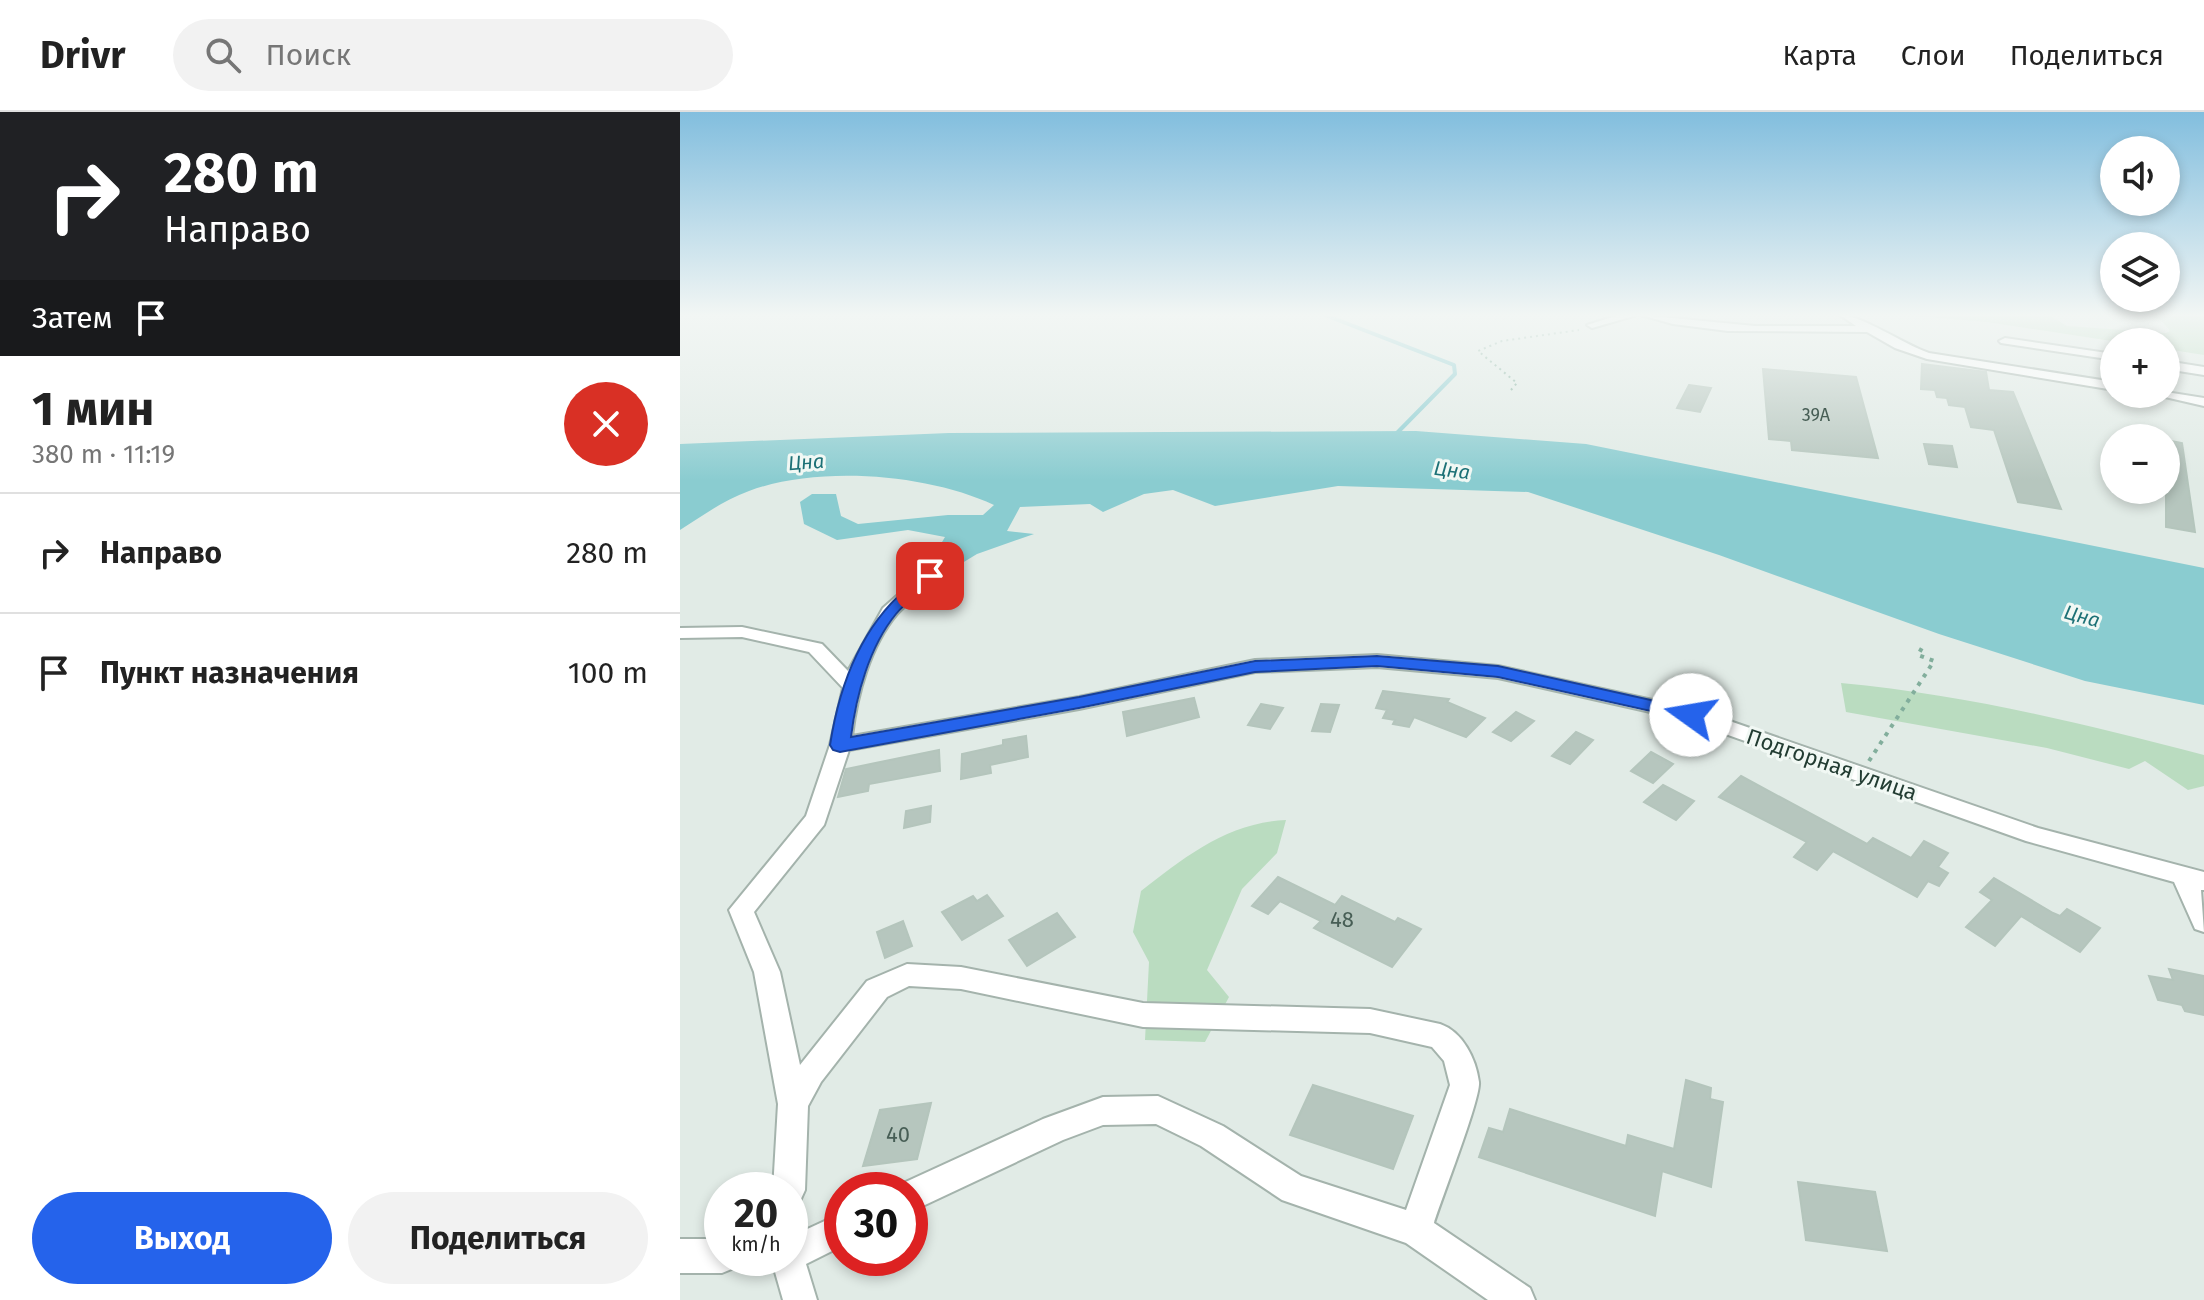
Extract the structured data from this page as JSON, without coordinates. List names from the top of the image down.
{
  "streets": {
    "street": ["Подгорная улица"]
  },
  "water": ["Цна"],
  "house_numbers": ["39А", "48", "40"],
  "page": {
    "header": "Drivr",
    "search": "Поиск",
    "nav": ["Карта", "Слои", "Поделиться"],
    "turn": ["280 m", "Направо"],
    "map_buttons": ["+", "−"],
    "then": "Затем",
    "heading": ["1 мин", "380 m · 11:19"],
    "list": [
      {
        "name": "Направо",
        "value": "280 m"
      },
      {
        "name": "Пункт назначения",
        "value": "100 m"
      }
    ],
    "speed": "20 km/h",
    "limit": "30",
    "buttons": ["Выход", "Поделиться"]
  }
}
